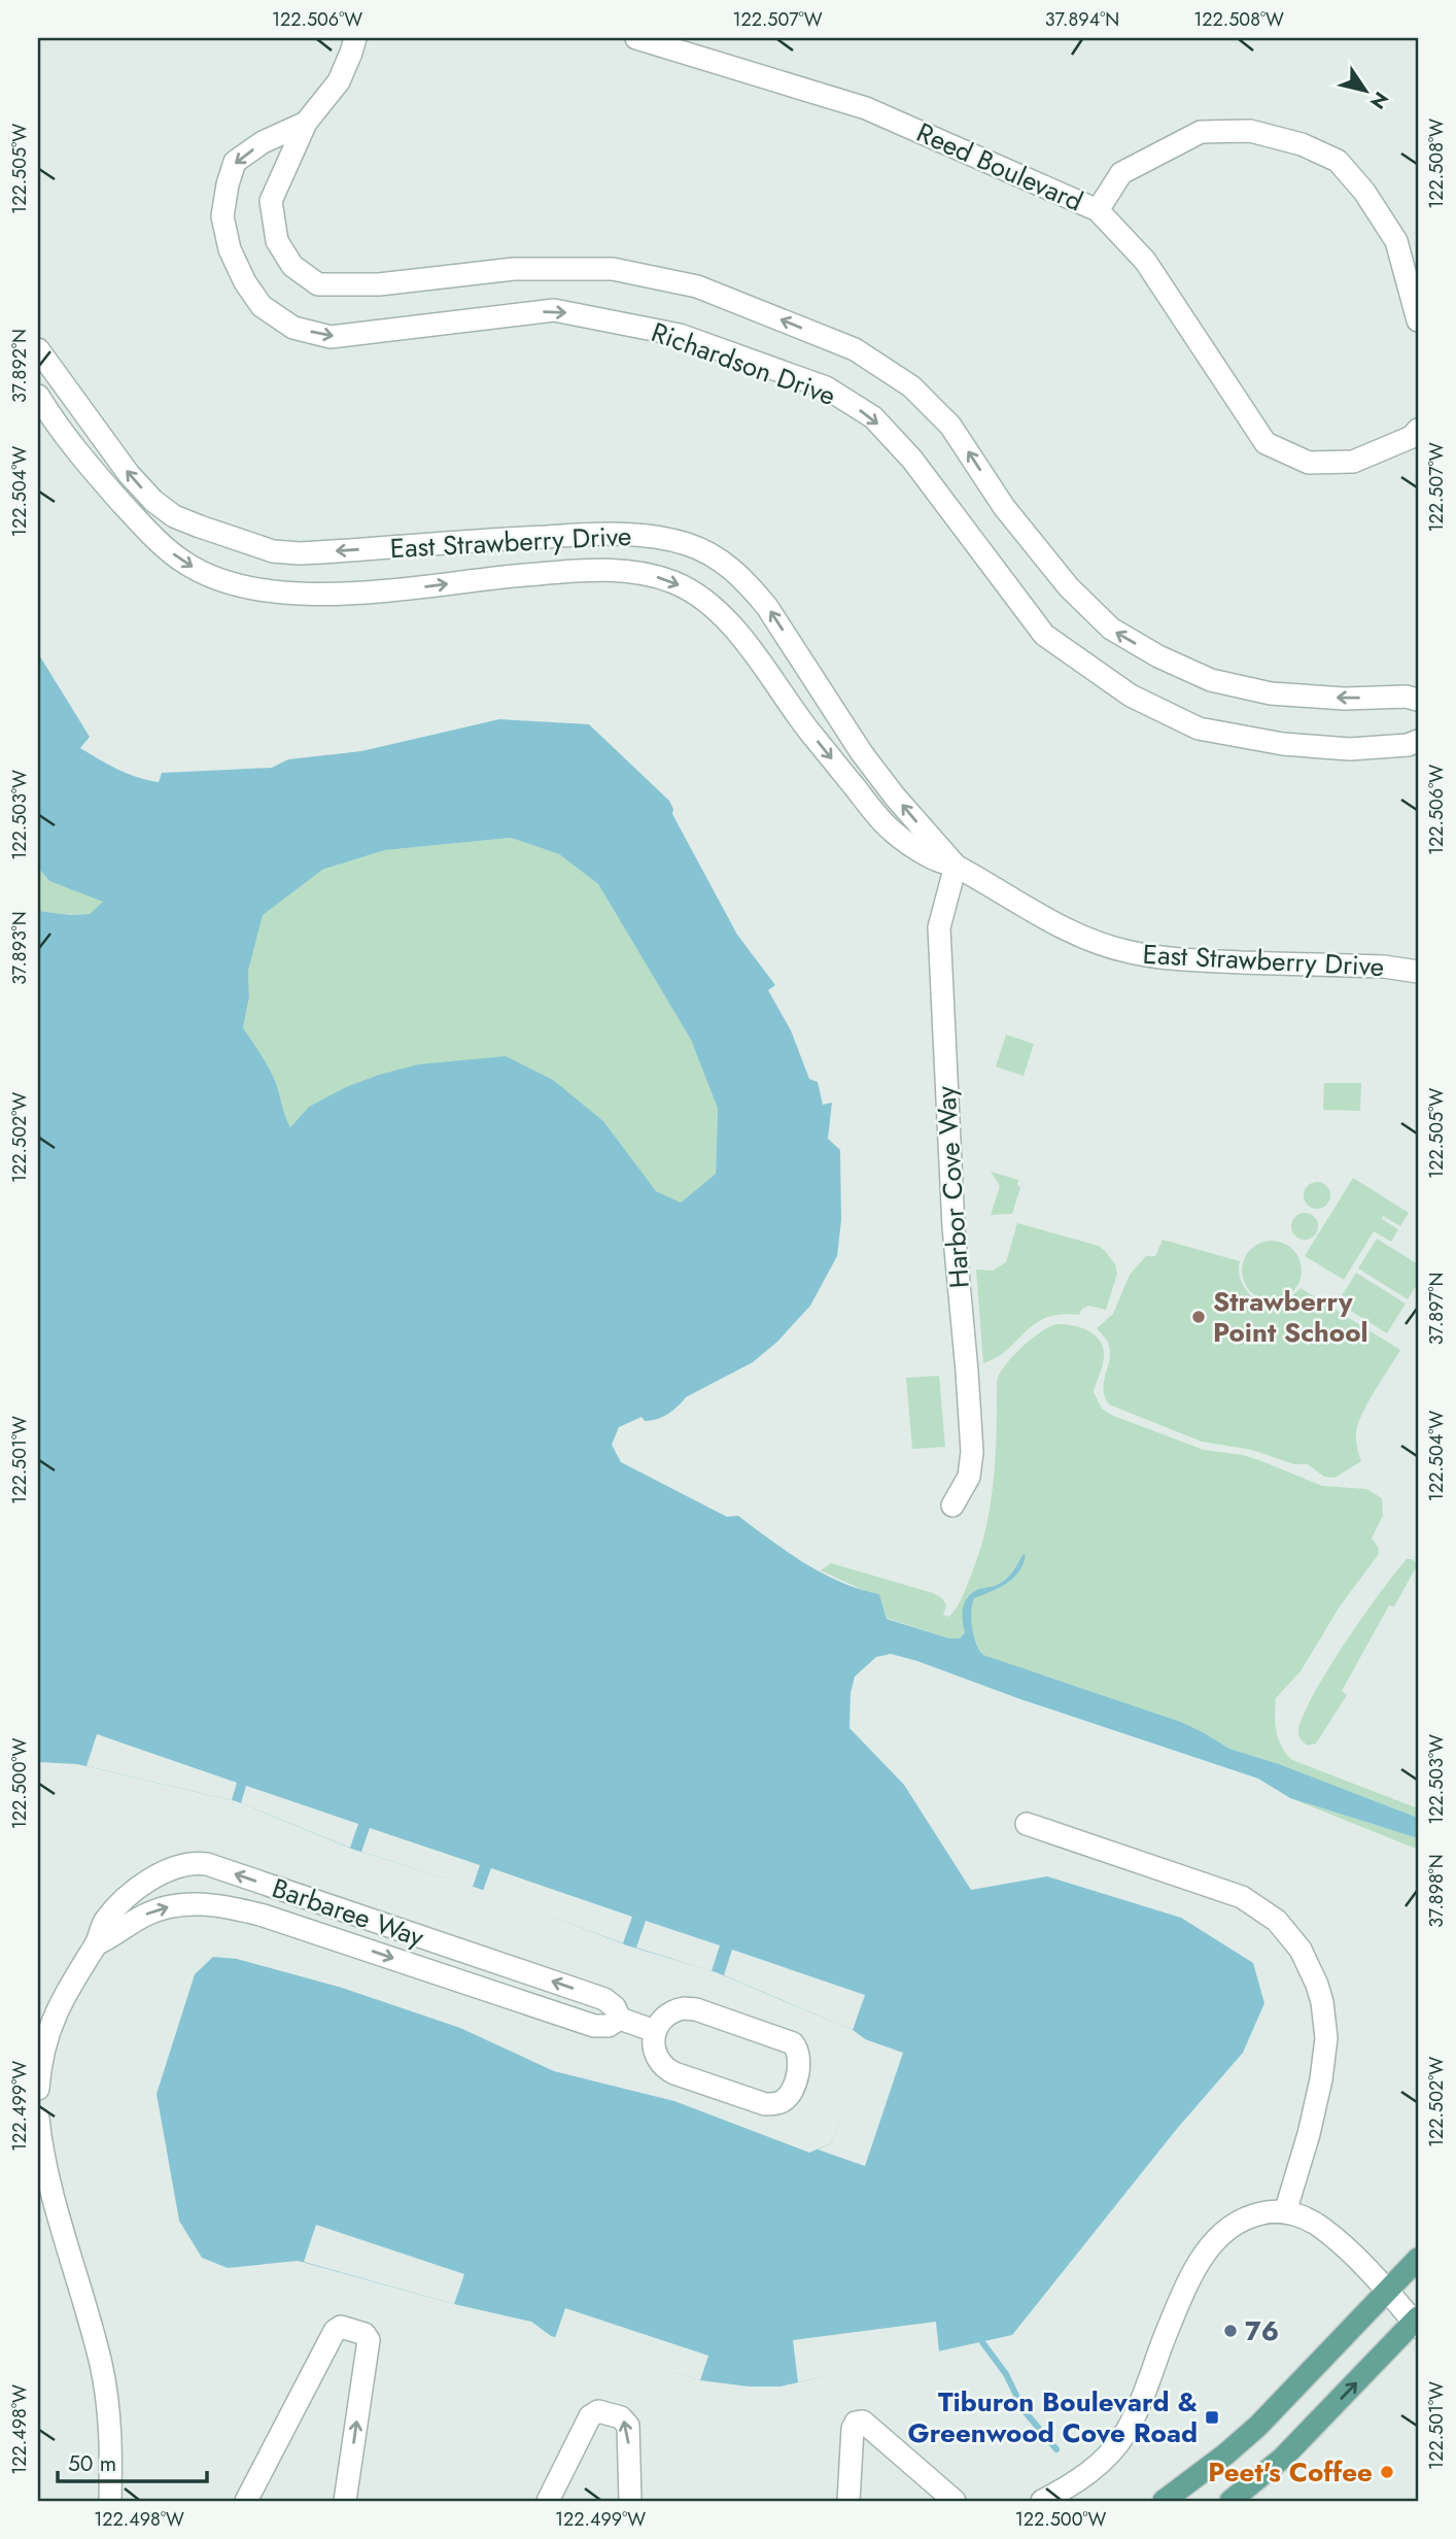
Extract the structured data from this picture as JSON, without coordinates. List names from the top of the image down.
{
  "streets": {
    "street": [
      "Reed Boulevard",
      "Richardson Drive",
      "East Strawberry Drive",
      "Harbor Cove Way",
      "Barbaree Way"
    ]
  },
  "crossings": [
    ["East Strawberry Drive", "Harbor Cove Way"]
  ],
  "places": {
    "other": ["Strawberry Point School", "76", "Peet's Coffee"],
    "transit": ["Tiburon Boulevard & Greenwood Cove Road"]
  },
  "scale_bar": "50 m",
  "north": "bottom right",
  "coordinates": [
    "122.506°W",
    "122.507°W",
    "37.894°N",
    "122.508°W",
    "122.505°W",
    "37.892°N",
    "122.504°W",
    "122.503°W",
    "37.893°N",
    "122.502°W",
    "37.897°N",
    "122.501°W",
    "122.500°W",
    "37.898°N",
    "122.499°W",
    "122.498°W"
  ]
}
